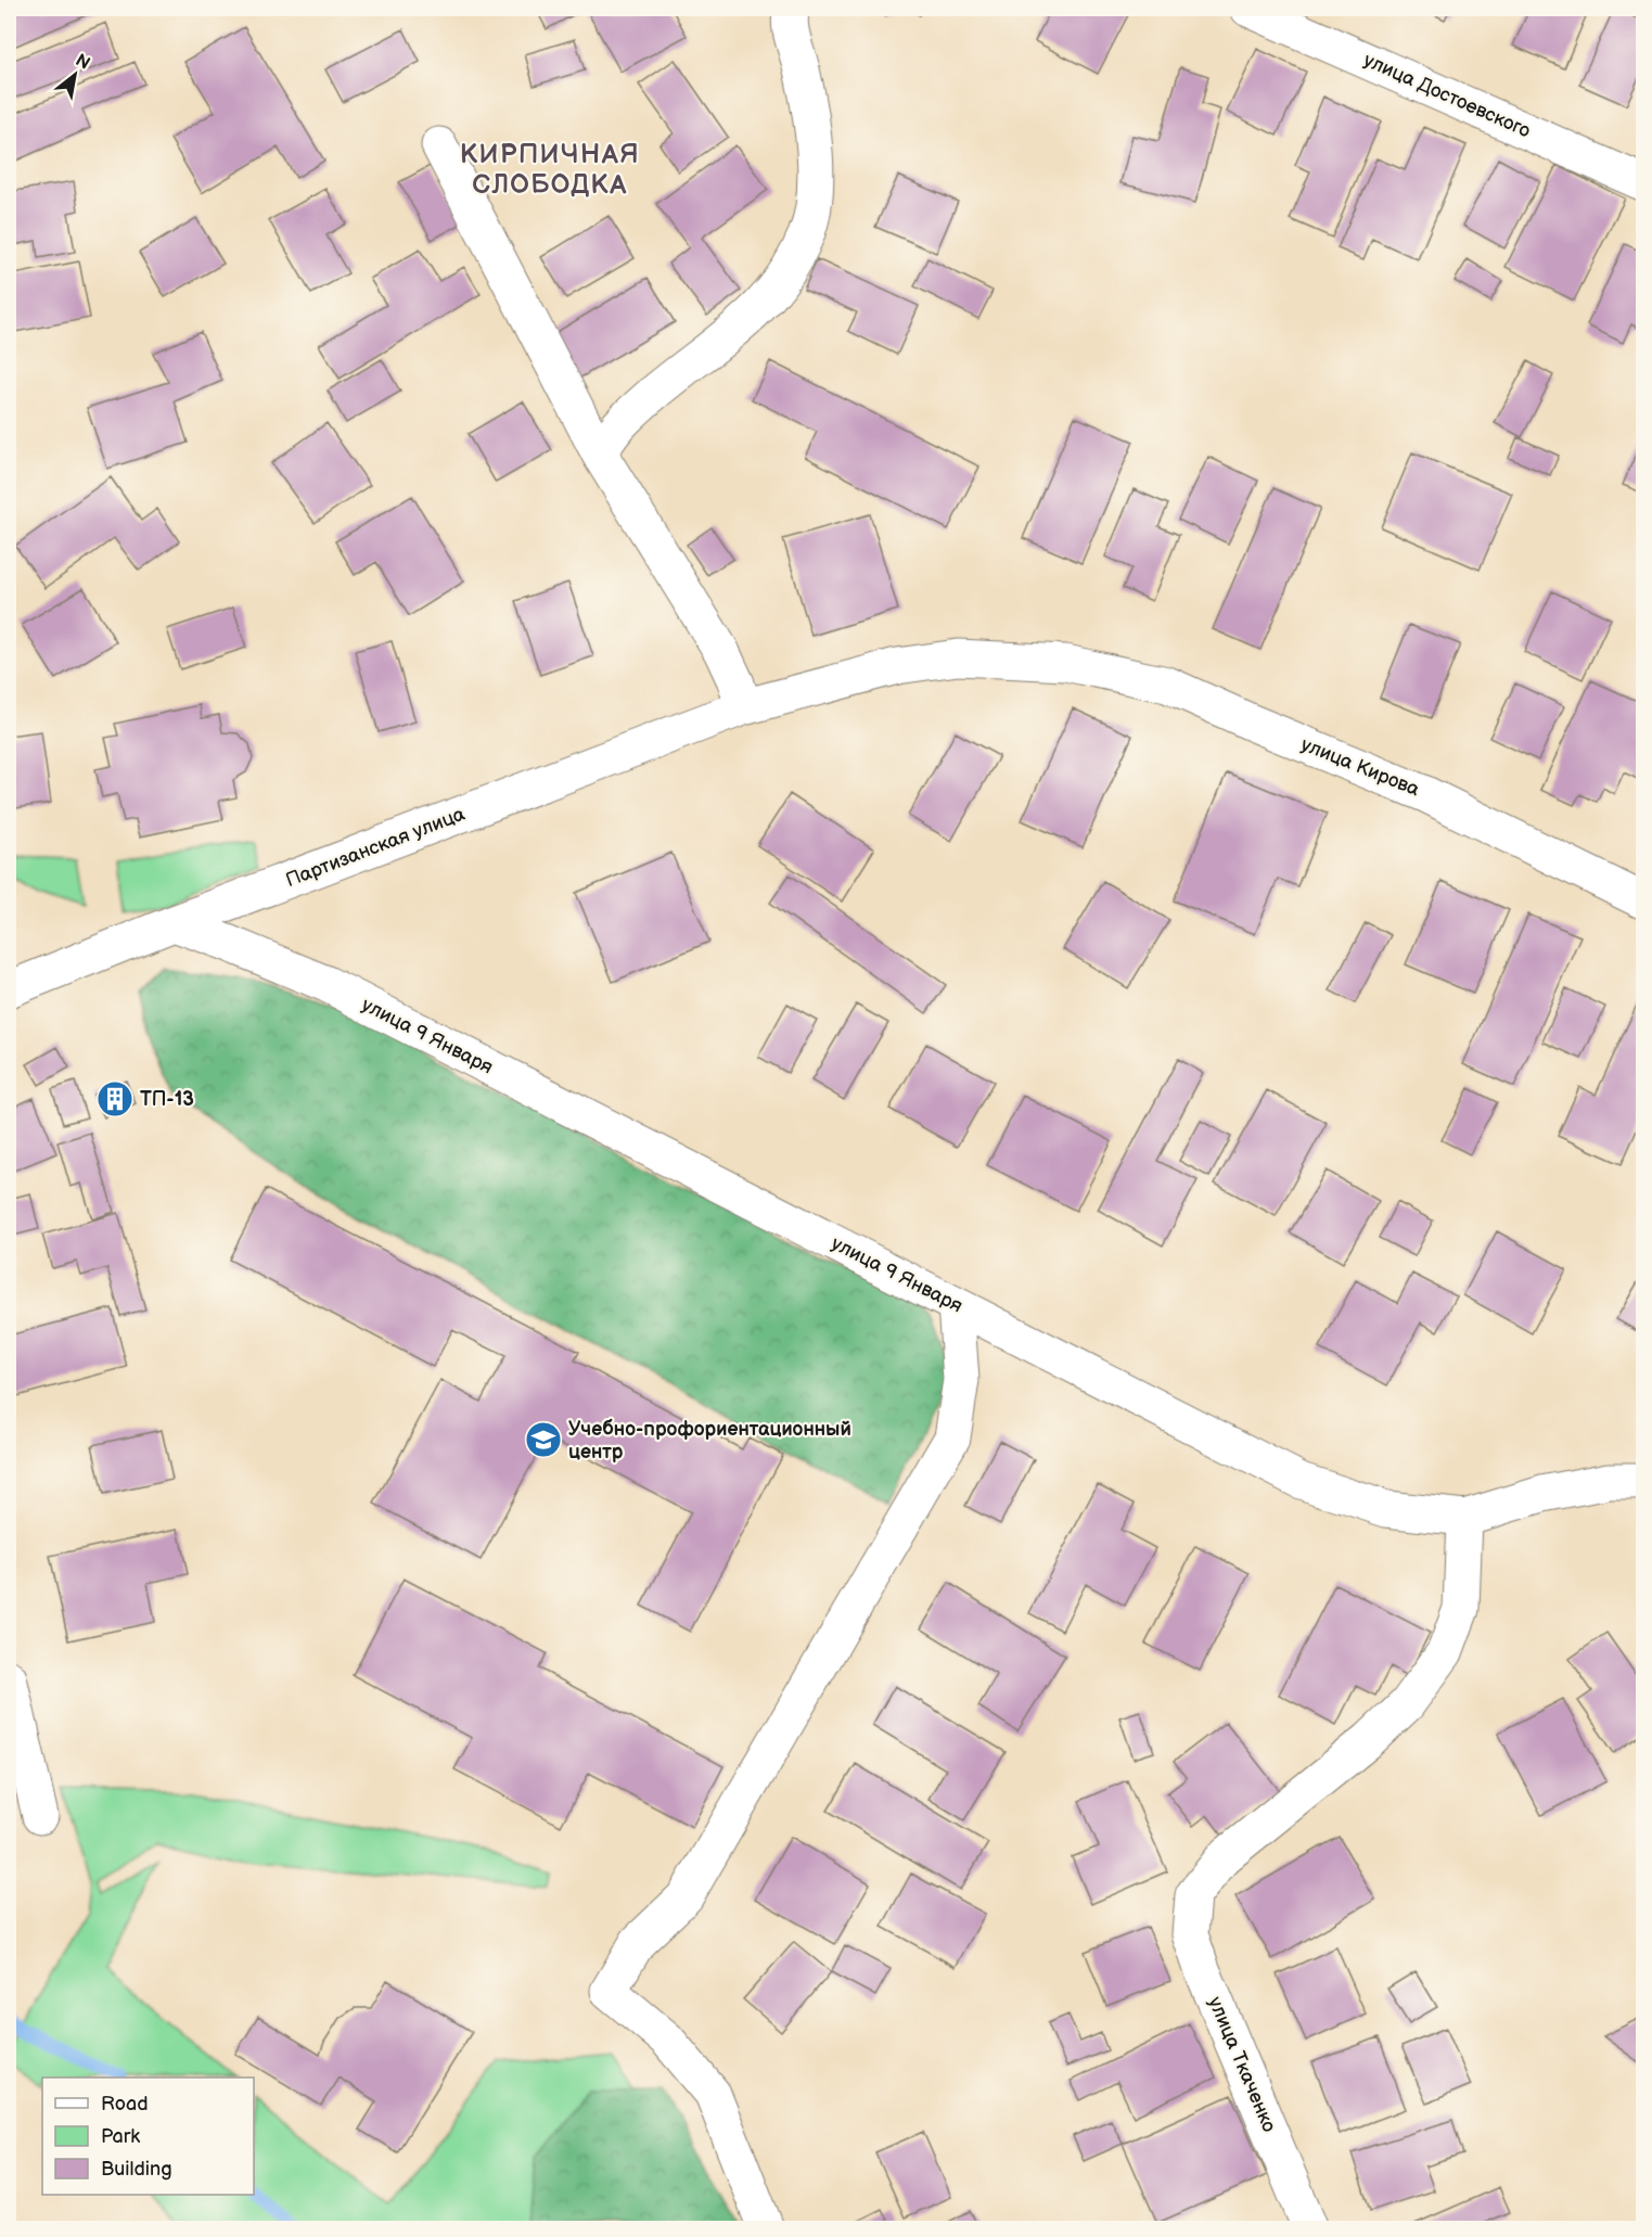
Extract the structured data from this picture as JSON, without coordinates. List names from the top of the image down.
{
  "streets": {
    "street": [
      "улица Достоевского",
      "улица Кирова",
      "Партизанская улица",
      "улица 9 Января",
      "улица Ткаченко"
    ]
  },
  "crossings": [
    ["улица Кирова", "Партизанская улица"],
    ["Партизанская улица", "улица 9 Января"],
    ["улица 9 Января", "улица Ткаченко"]
  ],
  "districts": ["КИРПИЧНАЯ СЛОБОДКА"],
  "places": {
    "building": ["ТП-13"],
    "school or university": ["Учебно-профориентационный центр"]
  },
  "legend": ["Road", "Park", "Building"],
  "north": "top right"
}
